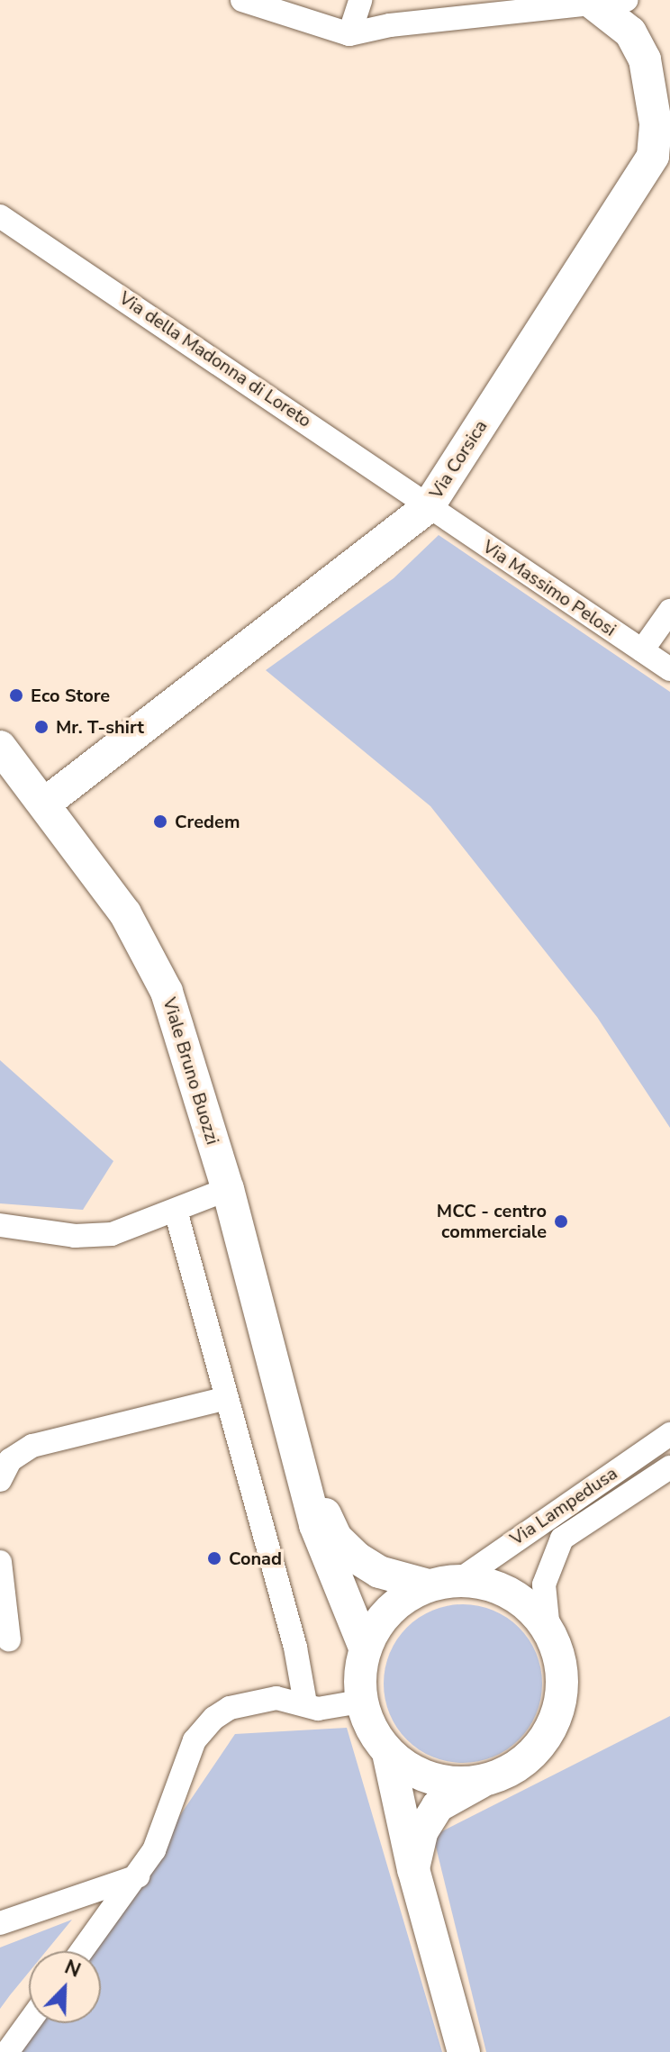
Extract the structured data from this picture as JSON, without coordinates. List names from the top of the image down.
{
  "streets": {
    "main road": ["Via Corsica", "Viale Bruno Buozzi"],
    "street": ["Via della Madonna di Loreto", "Via Massimo Pelosi", "Via Lampedusa"]
  },
  "crossings": [
    ["Via della Madonna di Loreto", "Via Corsica"],
    ["Via della Madonna di Loreto", "Via Massimo Pelosi"],
    ["Via Corsica", "Via Massimo Pelosi"],
    ["Via Corsica", "Viale Bruno Buozzi"],
    ["Viale Bruno Buozzi", "Via Lampedusa"]
  ],
  "places": [
    "Eco Store",
    "Mr. T-shirt",
    "Credem",
    "MCC - centro commerciale",
    "Conad"
  ],
  "north": "top right"
}
